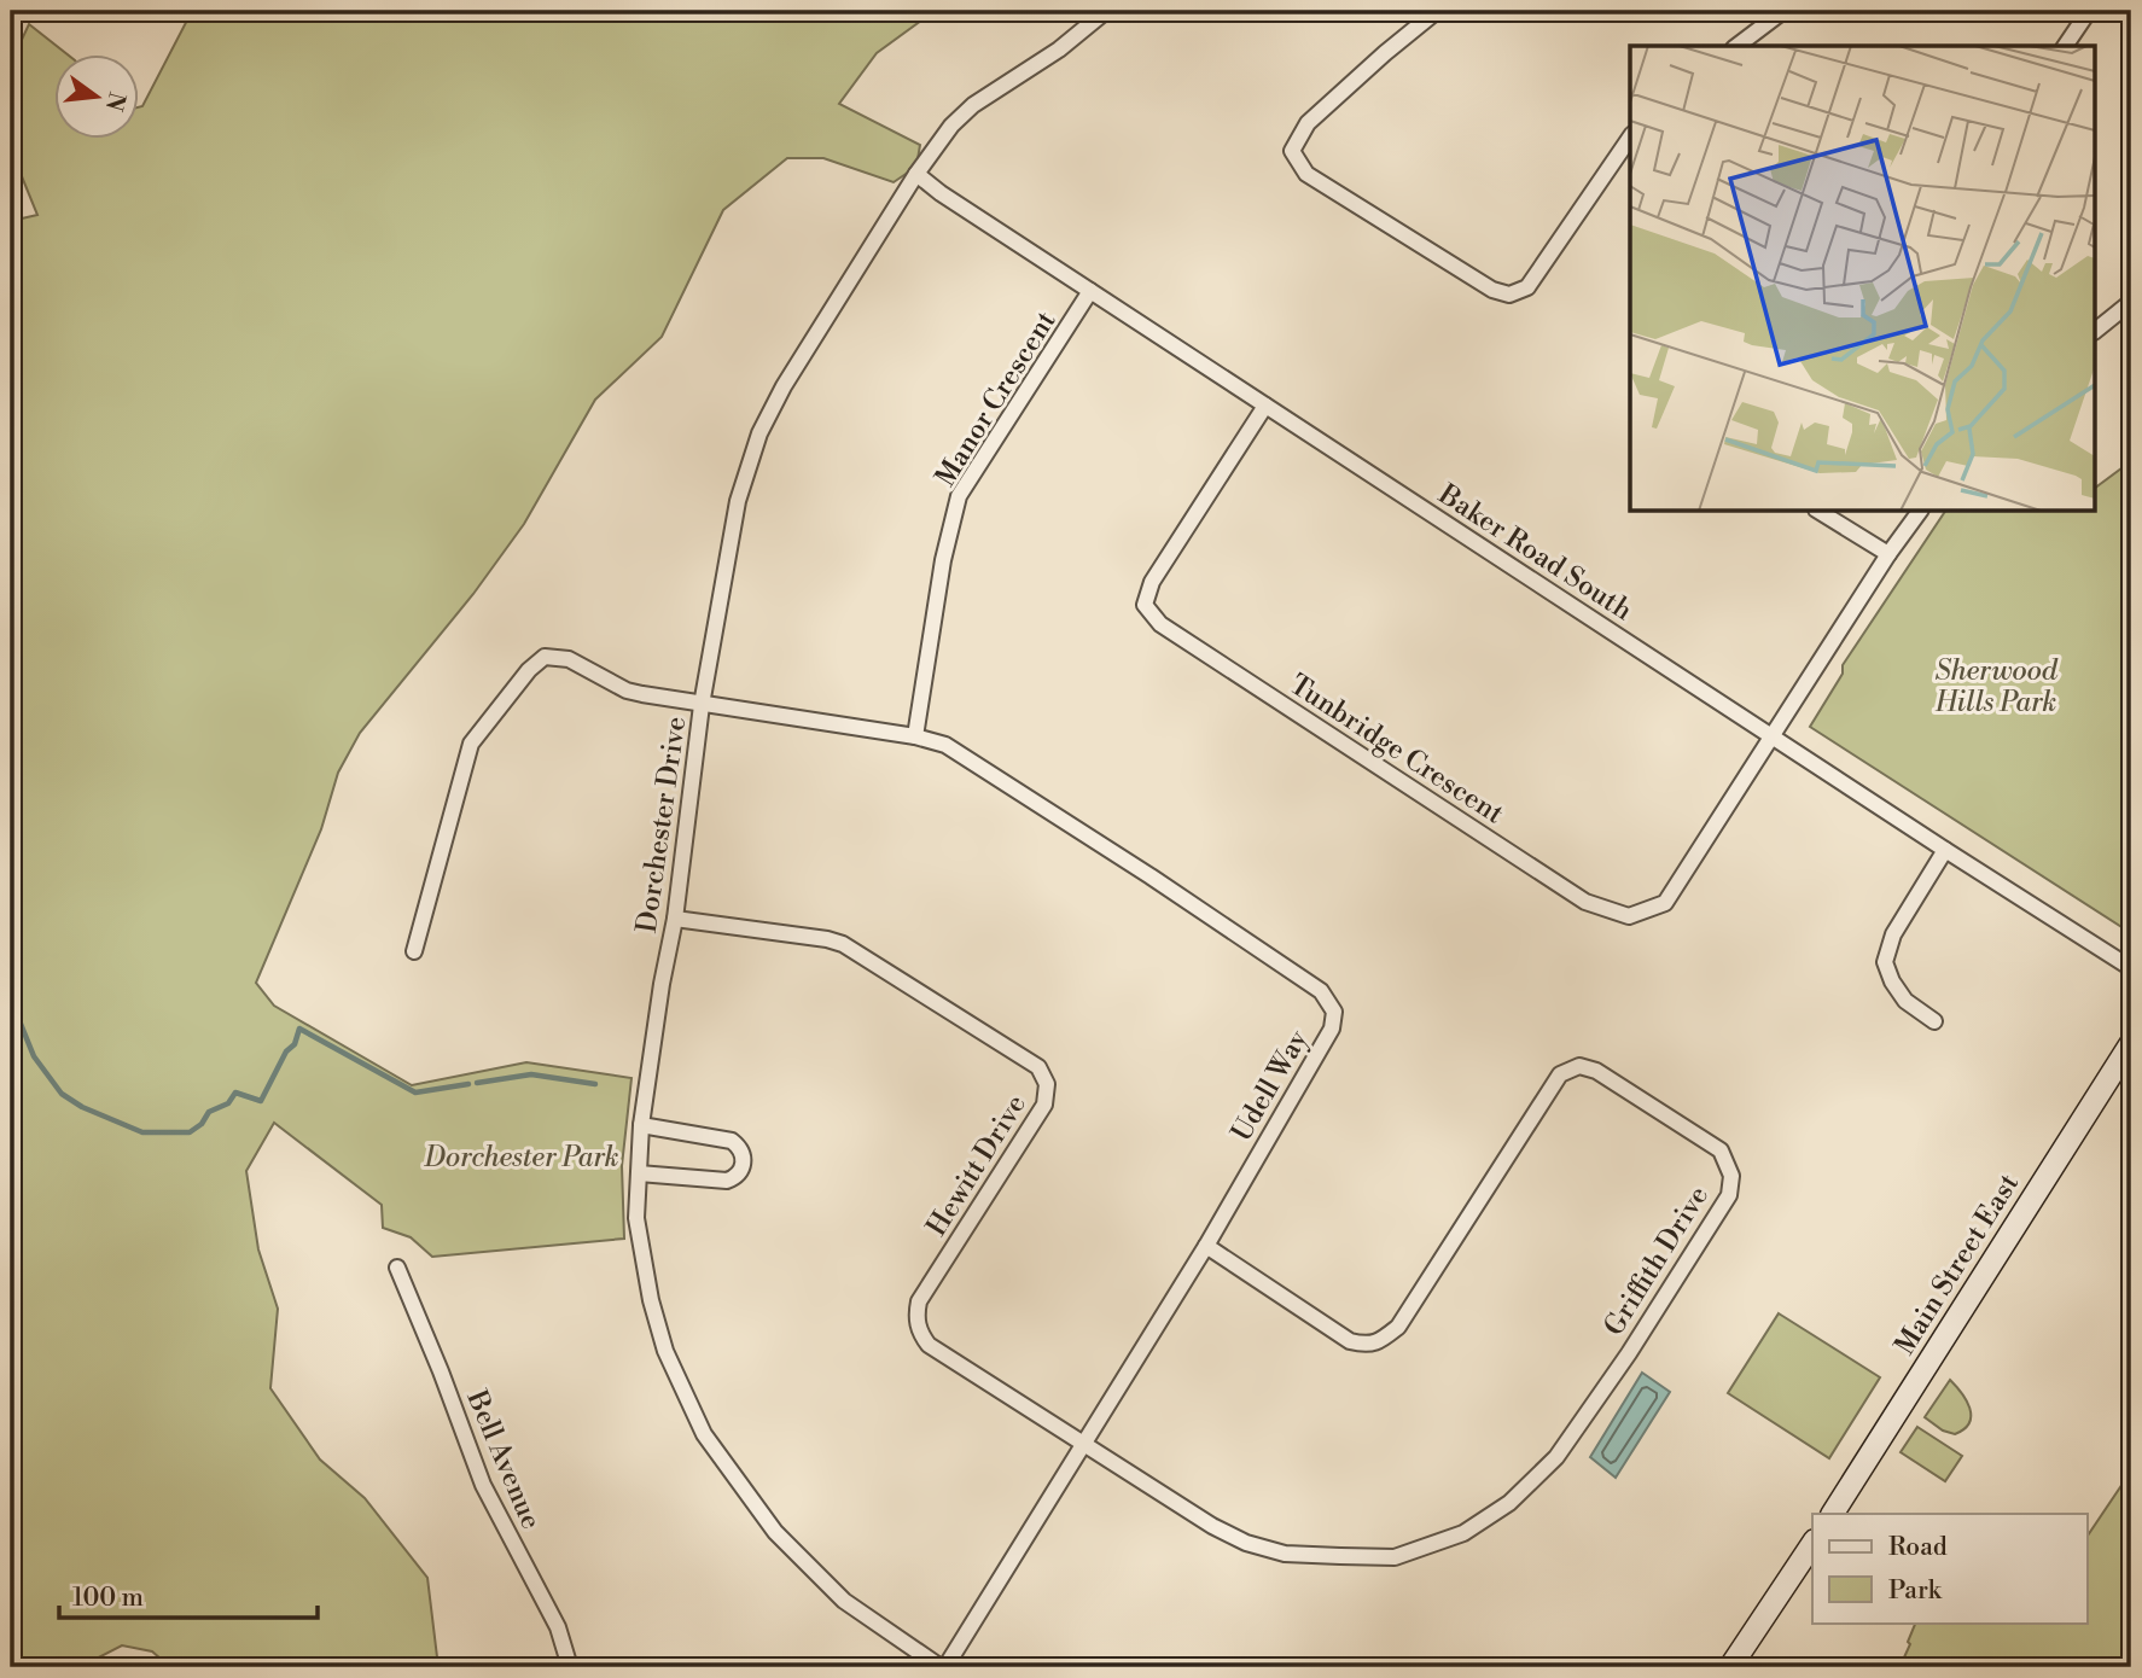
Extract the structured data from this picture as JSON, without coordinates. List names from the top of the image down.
{
  "streets": {
    "main road": ["Main Street East"],
    "street": [
      "Manor Crescent",
      "Baker Road South",
      "Tunbridge Crescent",
      "Dorchester Drive",
      "Udell Way",
      "Hewitt Drive",
      "Griffith Drive",
      "Bell Avenue"
    ]
  },
  "crossings": [
    ["Manor Crescent", "Baker Road South"],
    ["Manor Crescent", "Udell Way"],
    ["Baker Road South", "Tunbridge Crescent"],
    ["Baker Road South", "Dorchester Drive"],
    ["Dorchester Drive", "Udell Way"],
    ["Dorchester Drive", "Hewitt Drive"],
    ["Udell Way", "Hewitt Drive"],
    ["Udell Way", "Griffith Drive"],
    ["Hewitt Drive", "Griffith Drive"]
  ],
  "parks": ["Sherwood Hills Park", "Dorchester Park"],
  "legend": ["Road", "Park"],
  "scale_bar": "100 m",
  "north": "right"
}
